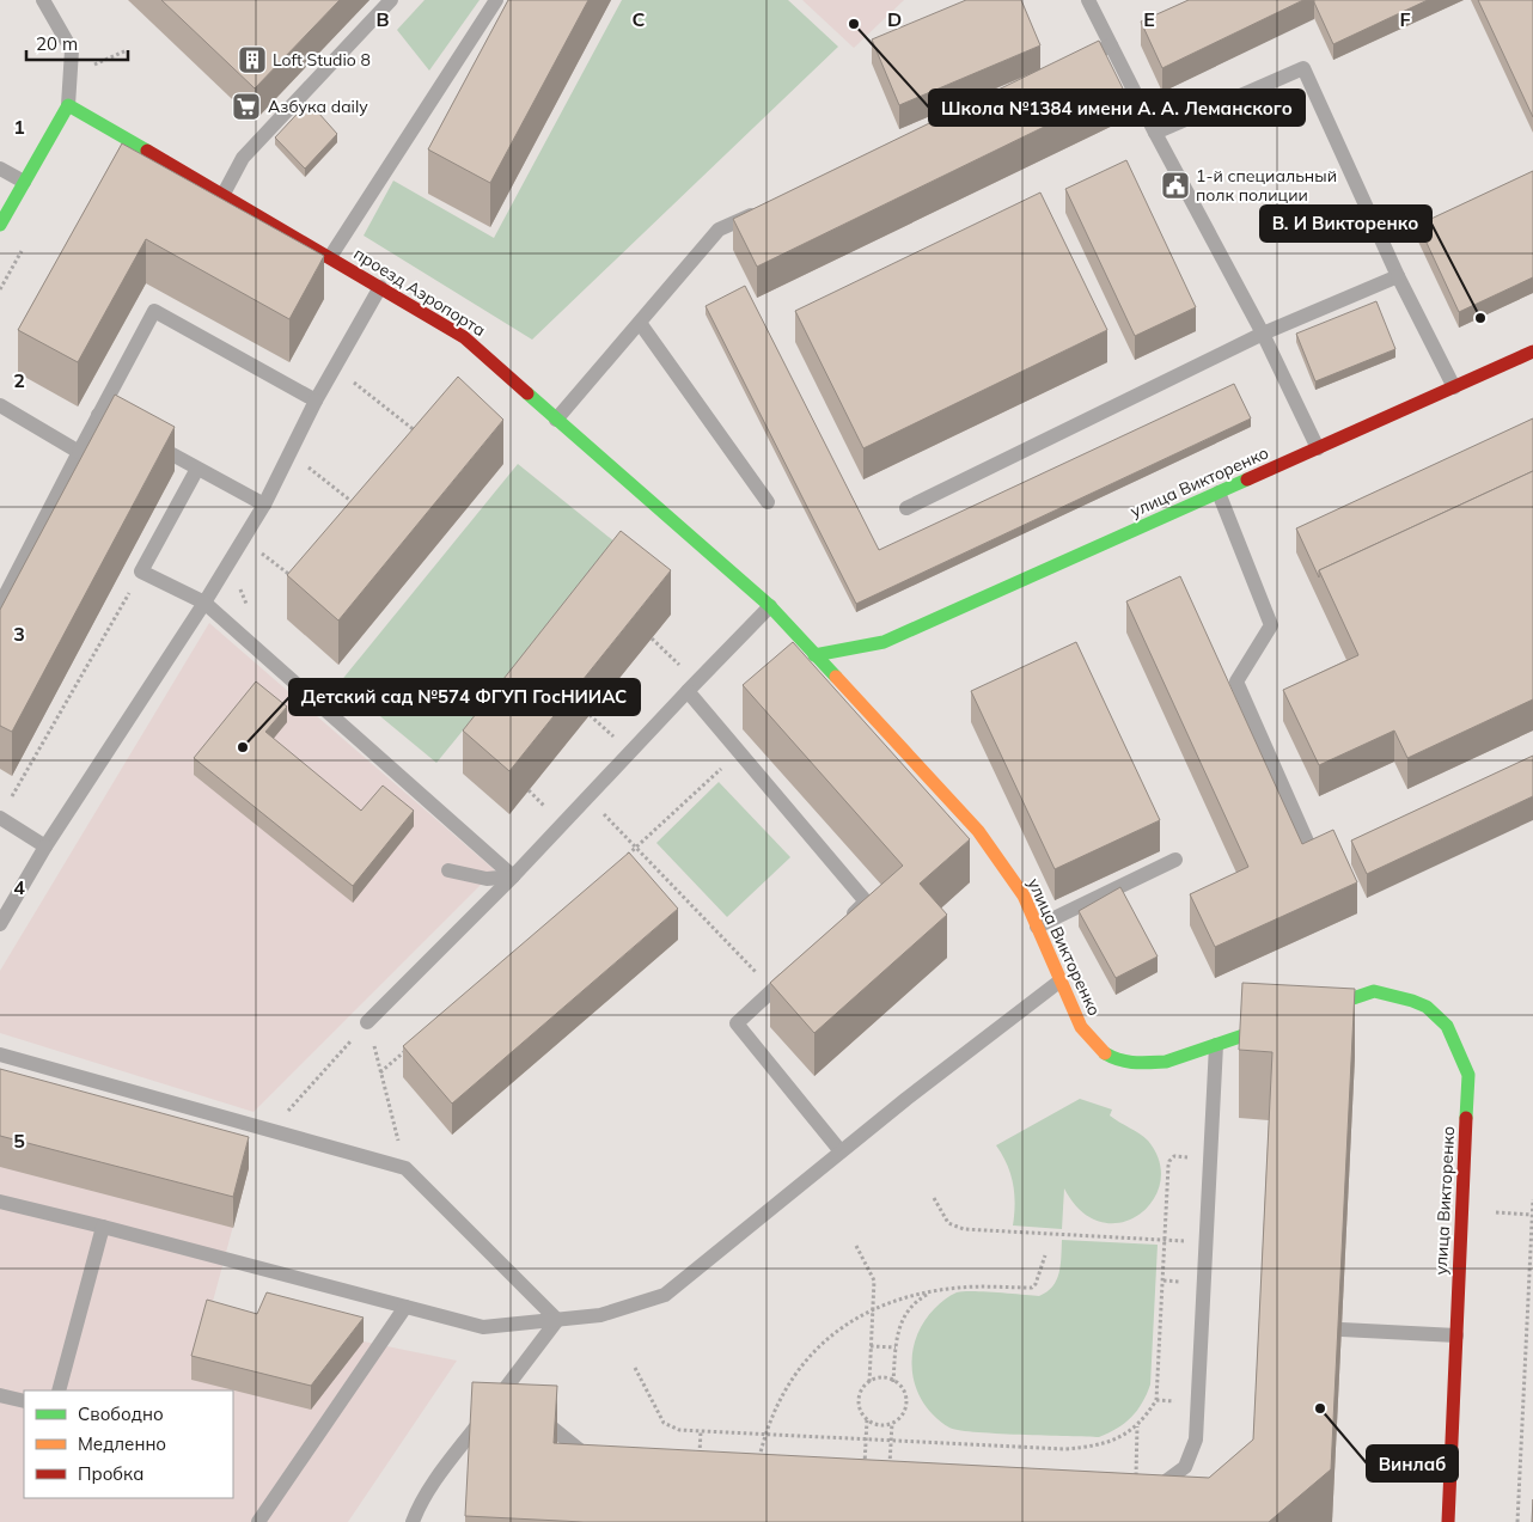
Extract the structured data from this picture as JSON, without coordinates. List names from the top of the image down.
{
  "streets": {
    "street": ["проезд Аэропорта", "улица Викторенко"]
  },
  "crossings": [
    ["проезд Аэропорта", "улица Викторенко"]
  ],
  "places": {
    "other": [
      "Школа №1384 имени А. А. Леманского",
      "В. И Викторенко",
      "Детский сад №574 ФГУП ГосНИИАС",
      "Винлаб"
    ],
    "building": ["Loft Studio 8"],
    "supermarket": ["Азбука daily"],
    "public building": ["1-й специальный полк полиции"]
  },
  "legend": ["Свободно", "Медленно", "Пробка"],
  "scale_bar": "20 m",
  "grid": {
    "columns": [
      "B",
      "C",
      "D",
      "E",
      "F"
    ],
    "rows": [
      "1",
      "2",
      "3",
      "4",
      "5"
    ]
  }
}
